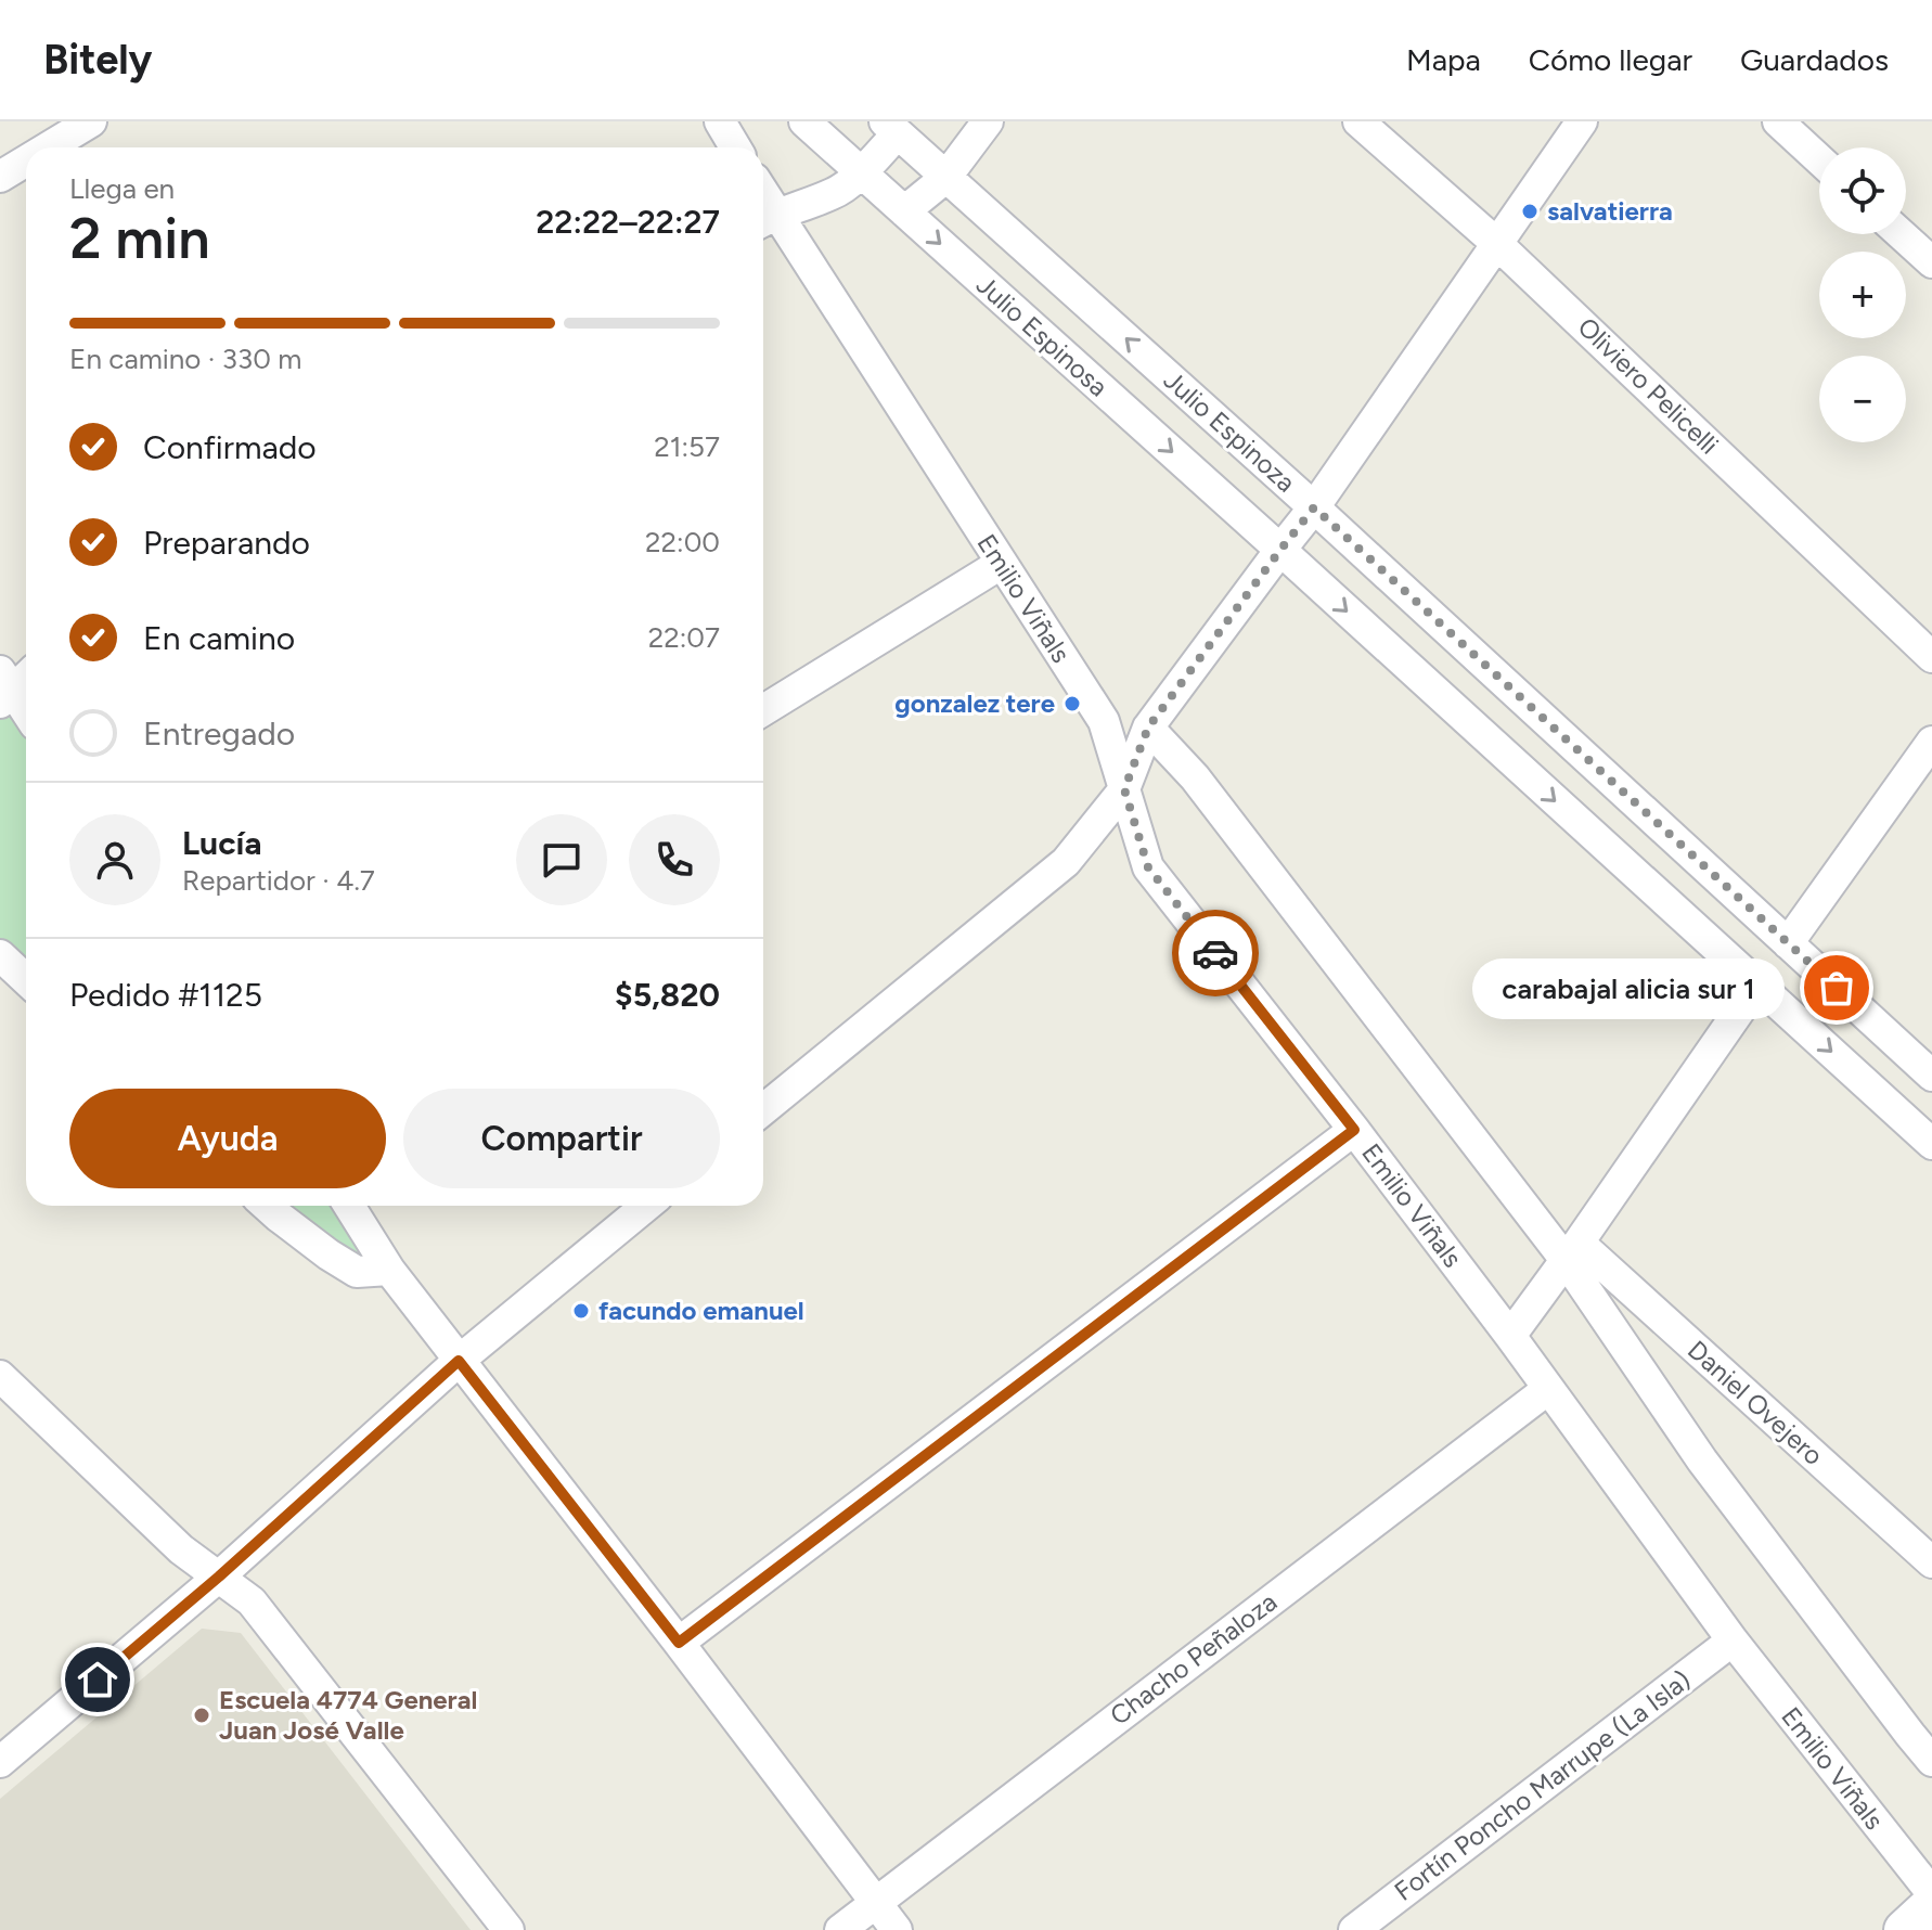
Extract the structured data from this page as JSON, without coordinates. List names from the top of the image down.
{
  "streets": {
    "street": [
      "Julio Espinosa",
      "Oliviero Pelicelli",
      "Julio Espinoza",
      "Emilio Viñals",
      "Daniel Ovejero",
      "Chacho Peñaloza",
      "Fortín Poncho Marrupe (La Isla)"
    ]
  },
  "crossings": [
    ["Emilio Viñals", "Chacho Peñaloza"],
    ["Emilio Viñals", "Fortín Poncho Marrupe (La Isla)"]
  ],
  "one_way": ["Julio Espinosa", "Julio Espinoza"],
  "places": [
    "salvatierra",
    "gonzalez tere",
    "carabajal alicia sur 1",
    "facundo emanuel",
    "Escuela 4774 General Juan José Valle"
  ],
  "page": {
    "header": "Bitely",
    "nav": ["Mapa", "Cómo llegar", "Guardados"],
    "map_buttons": ["+", "−"],
    "heading": ["2 min", "Llega en", "22:22–22:27"],
    "panel": [
      "Lucía",
      "Repartidor · 4.7",
      "Pedido #1125",
      "$5,820"
    ],
    "bar": "En camino · 330 m",
    "list": [
      ["Confirmado", "21:57"],
      ["Preparando", "22:00"],
      ["En camino", "22:07"],
      "Entregado"
    ],
    "bubble": "carabajal alicia sur 1",
    "buttons": ["Ayuda", "Compartir"]
  }
}
